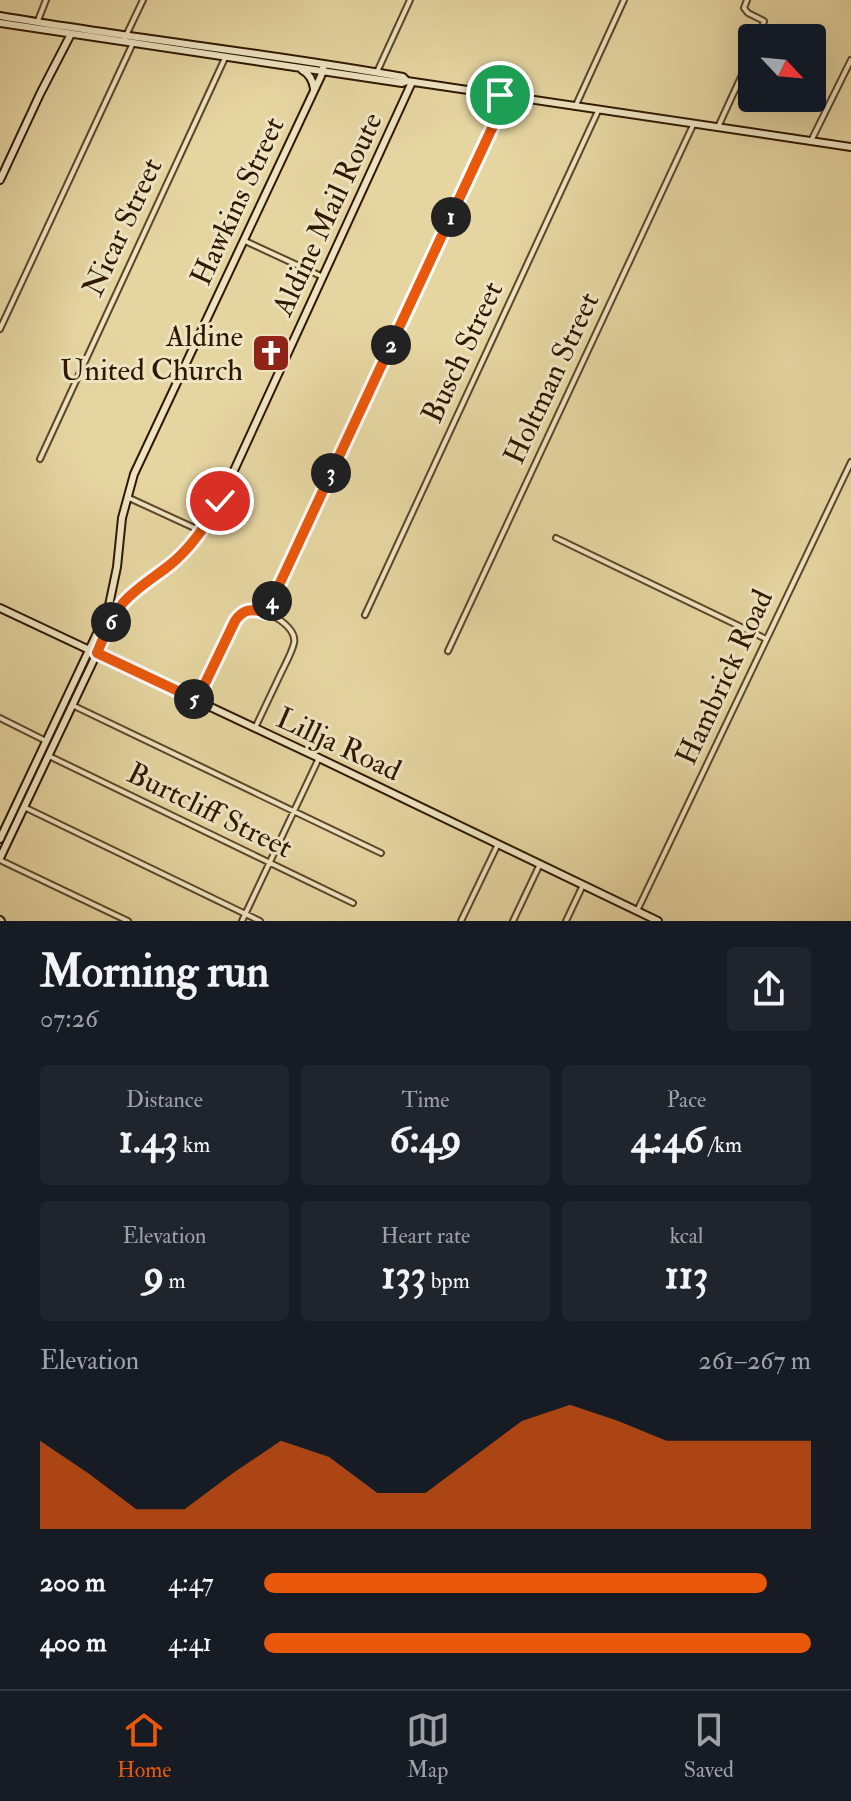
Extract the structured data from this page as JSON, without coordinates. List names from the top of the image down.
{
  "streets": {
    "main road": ["Hawkins Street", "Aldine Mail Route", "Lillja Road"],
    "street": [
      "Nicar Street",
      "Busch Street",
      "Holtman Street",
      "Hambrick Road",
      "Burtcliff Street"
    ]
  },
  "crossings": [
    ["Hawkins Street", "Aldine Mail Route"],
    ["Aldine Mail Route", "Lillja Road"],
    ["Aldine Mail Route", "Burtcliff Street"],
    ["Hambrick Road", "Lillja Road"]
  ],
  "places": {
    "church": ["Aldine United Church"]
  },
  "north": "bottom right",
  "page": {
    "pins": [
      "1",
      "2",
      "3",
      "4",
      "6",
      "5"
    ],
    "heading": ["Morning run", "07:26"],
    "stats": [
      ["Distance", "1.43 km"],
      ["Time", "6:49"],
      ["Pace", "4:46 /km"],
      ["Elevation", "9 m"],
      ["Heart rate", "133 bpm"],
      ["kcal", "113"]
    ],
    "chart": ["Elevation", "261–267 m"],
    "list": [
      {
        "name": "200 m",
        "note": "4:47"
      },
      {
        "name": "400 m",
        "note": "4:41"
      }
    ],
    "tabs": ["Home", "Map", "Saved"]
  }
}
